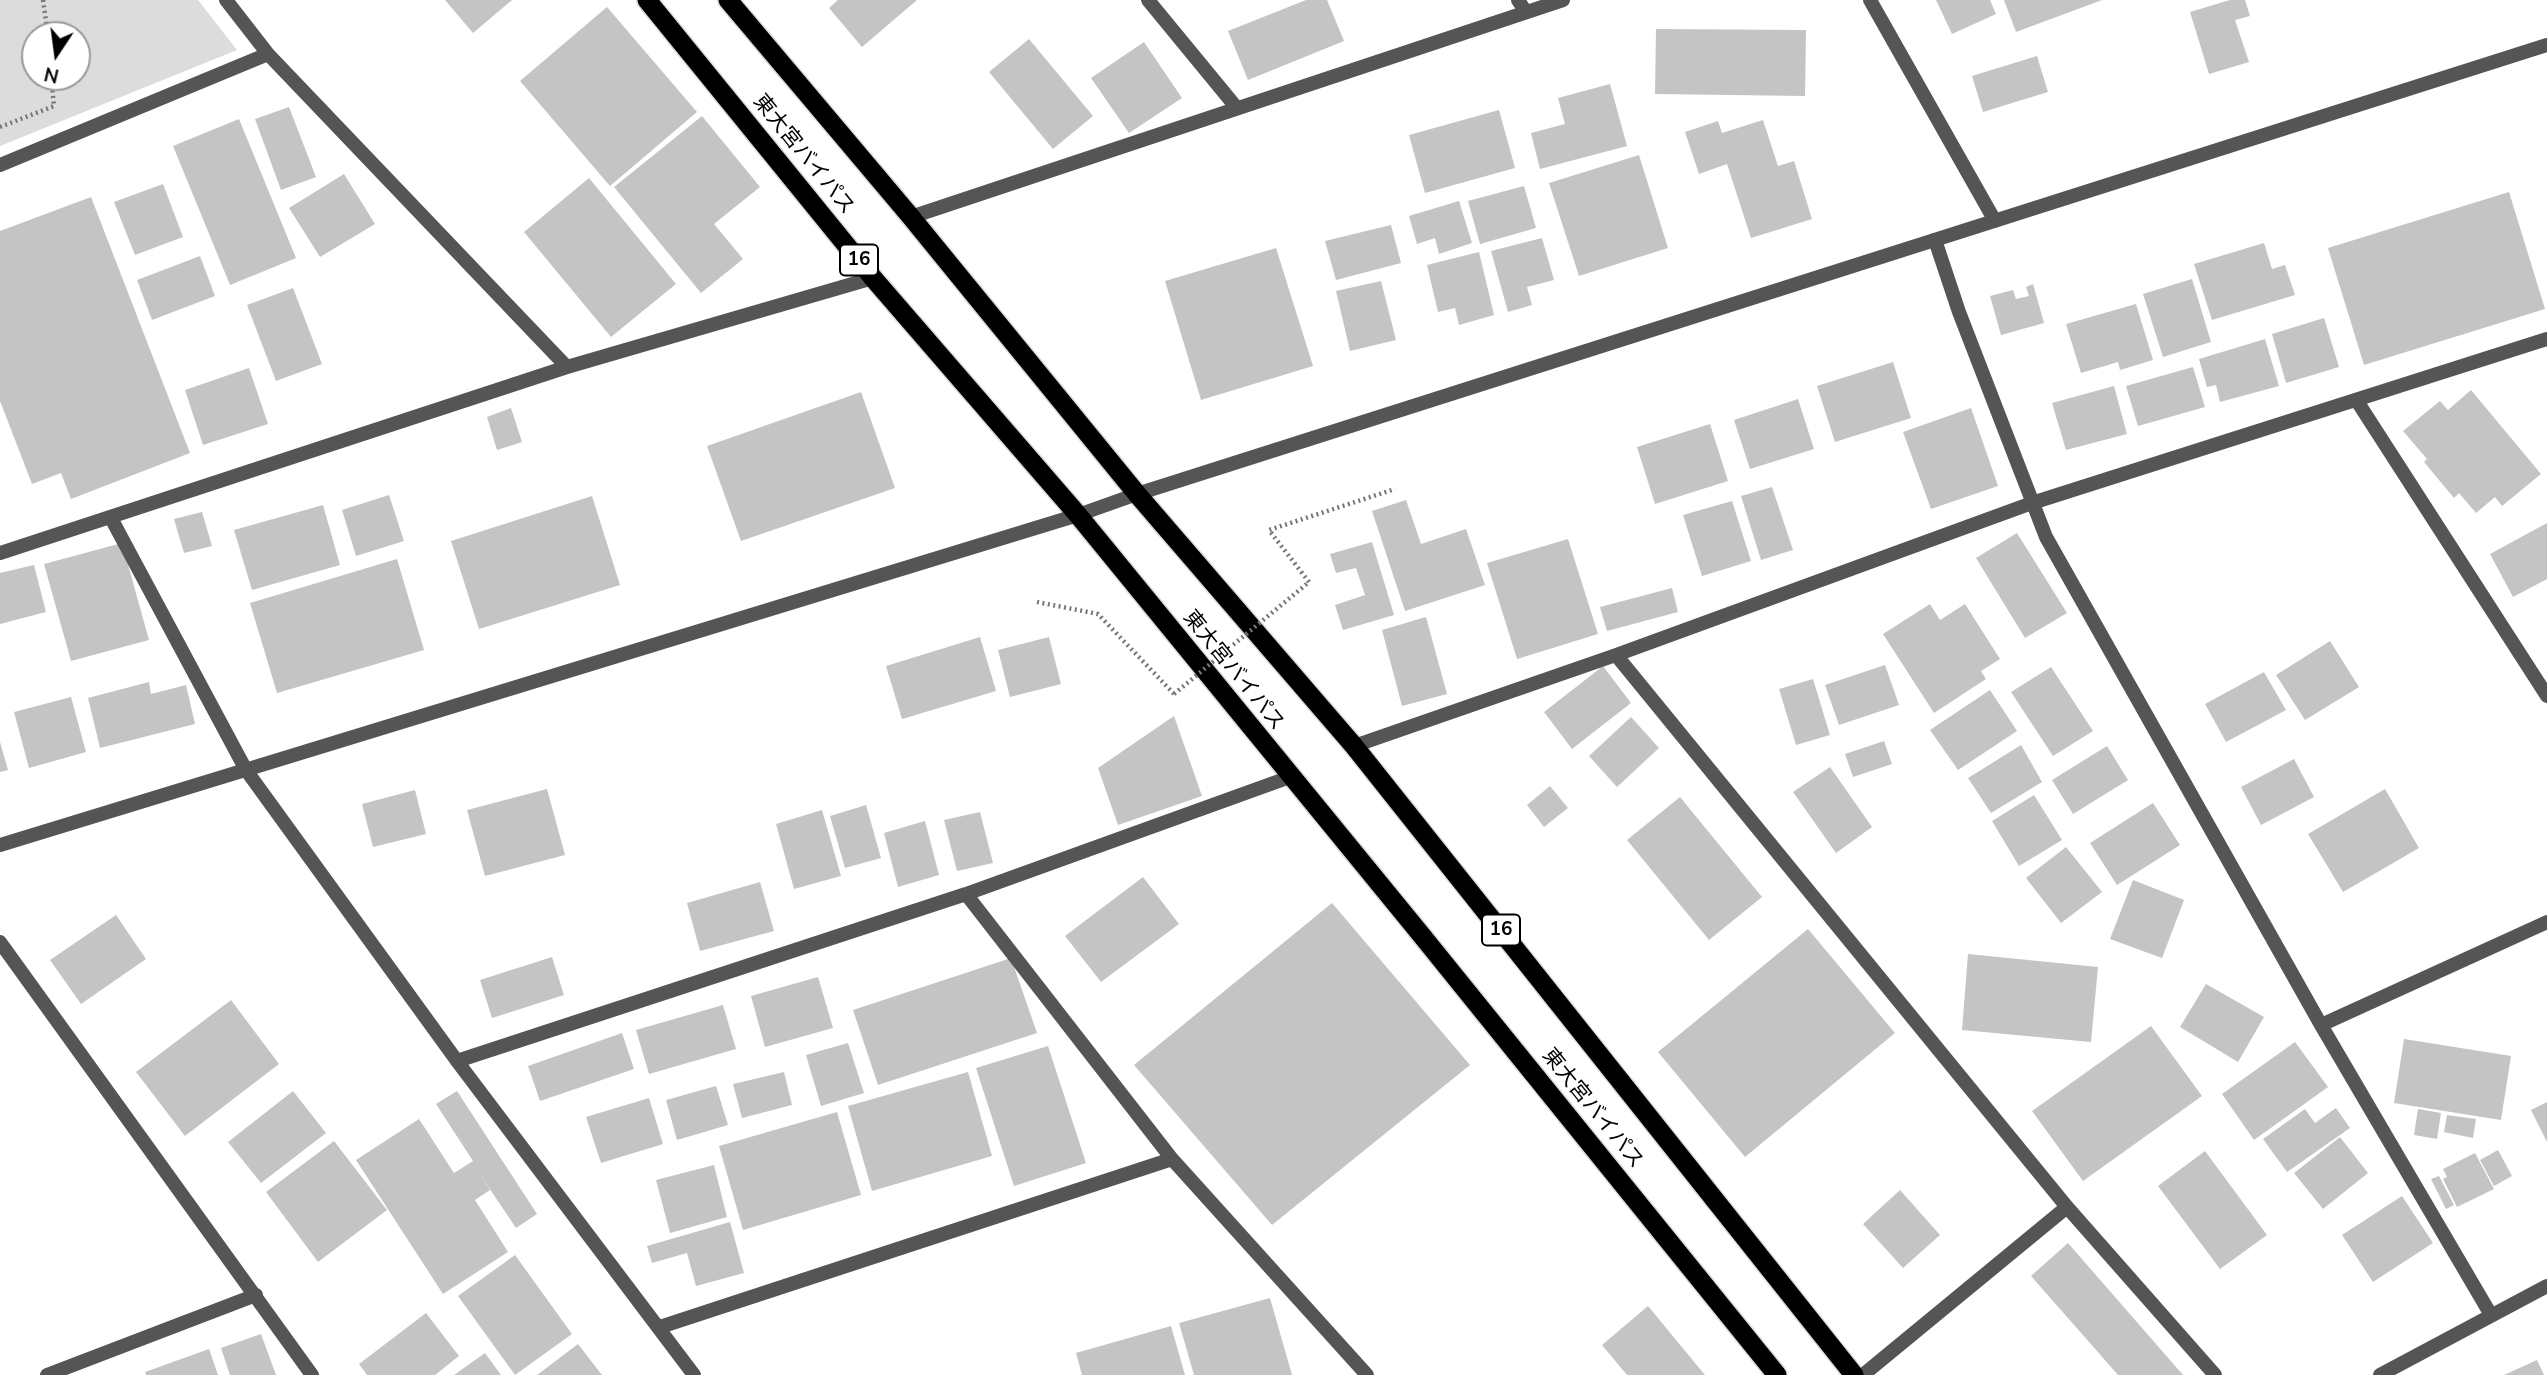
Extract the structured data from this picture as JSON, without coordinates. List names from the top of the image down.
{
  "streets": {
    "highway": ["東大宮バイパス", "16"]
  },
  "north": "bottom"
}
